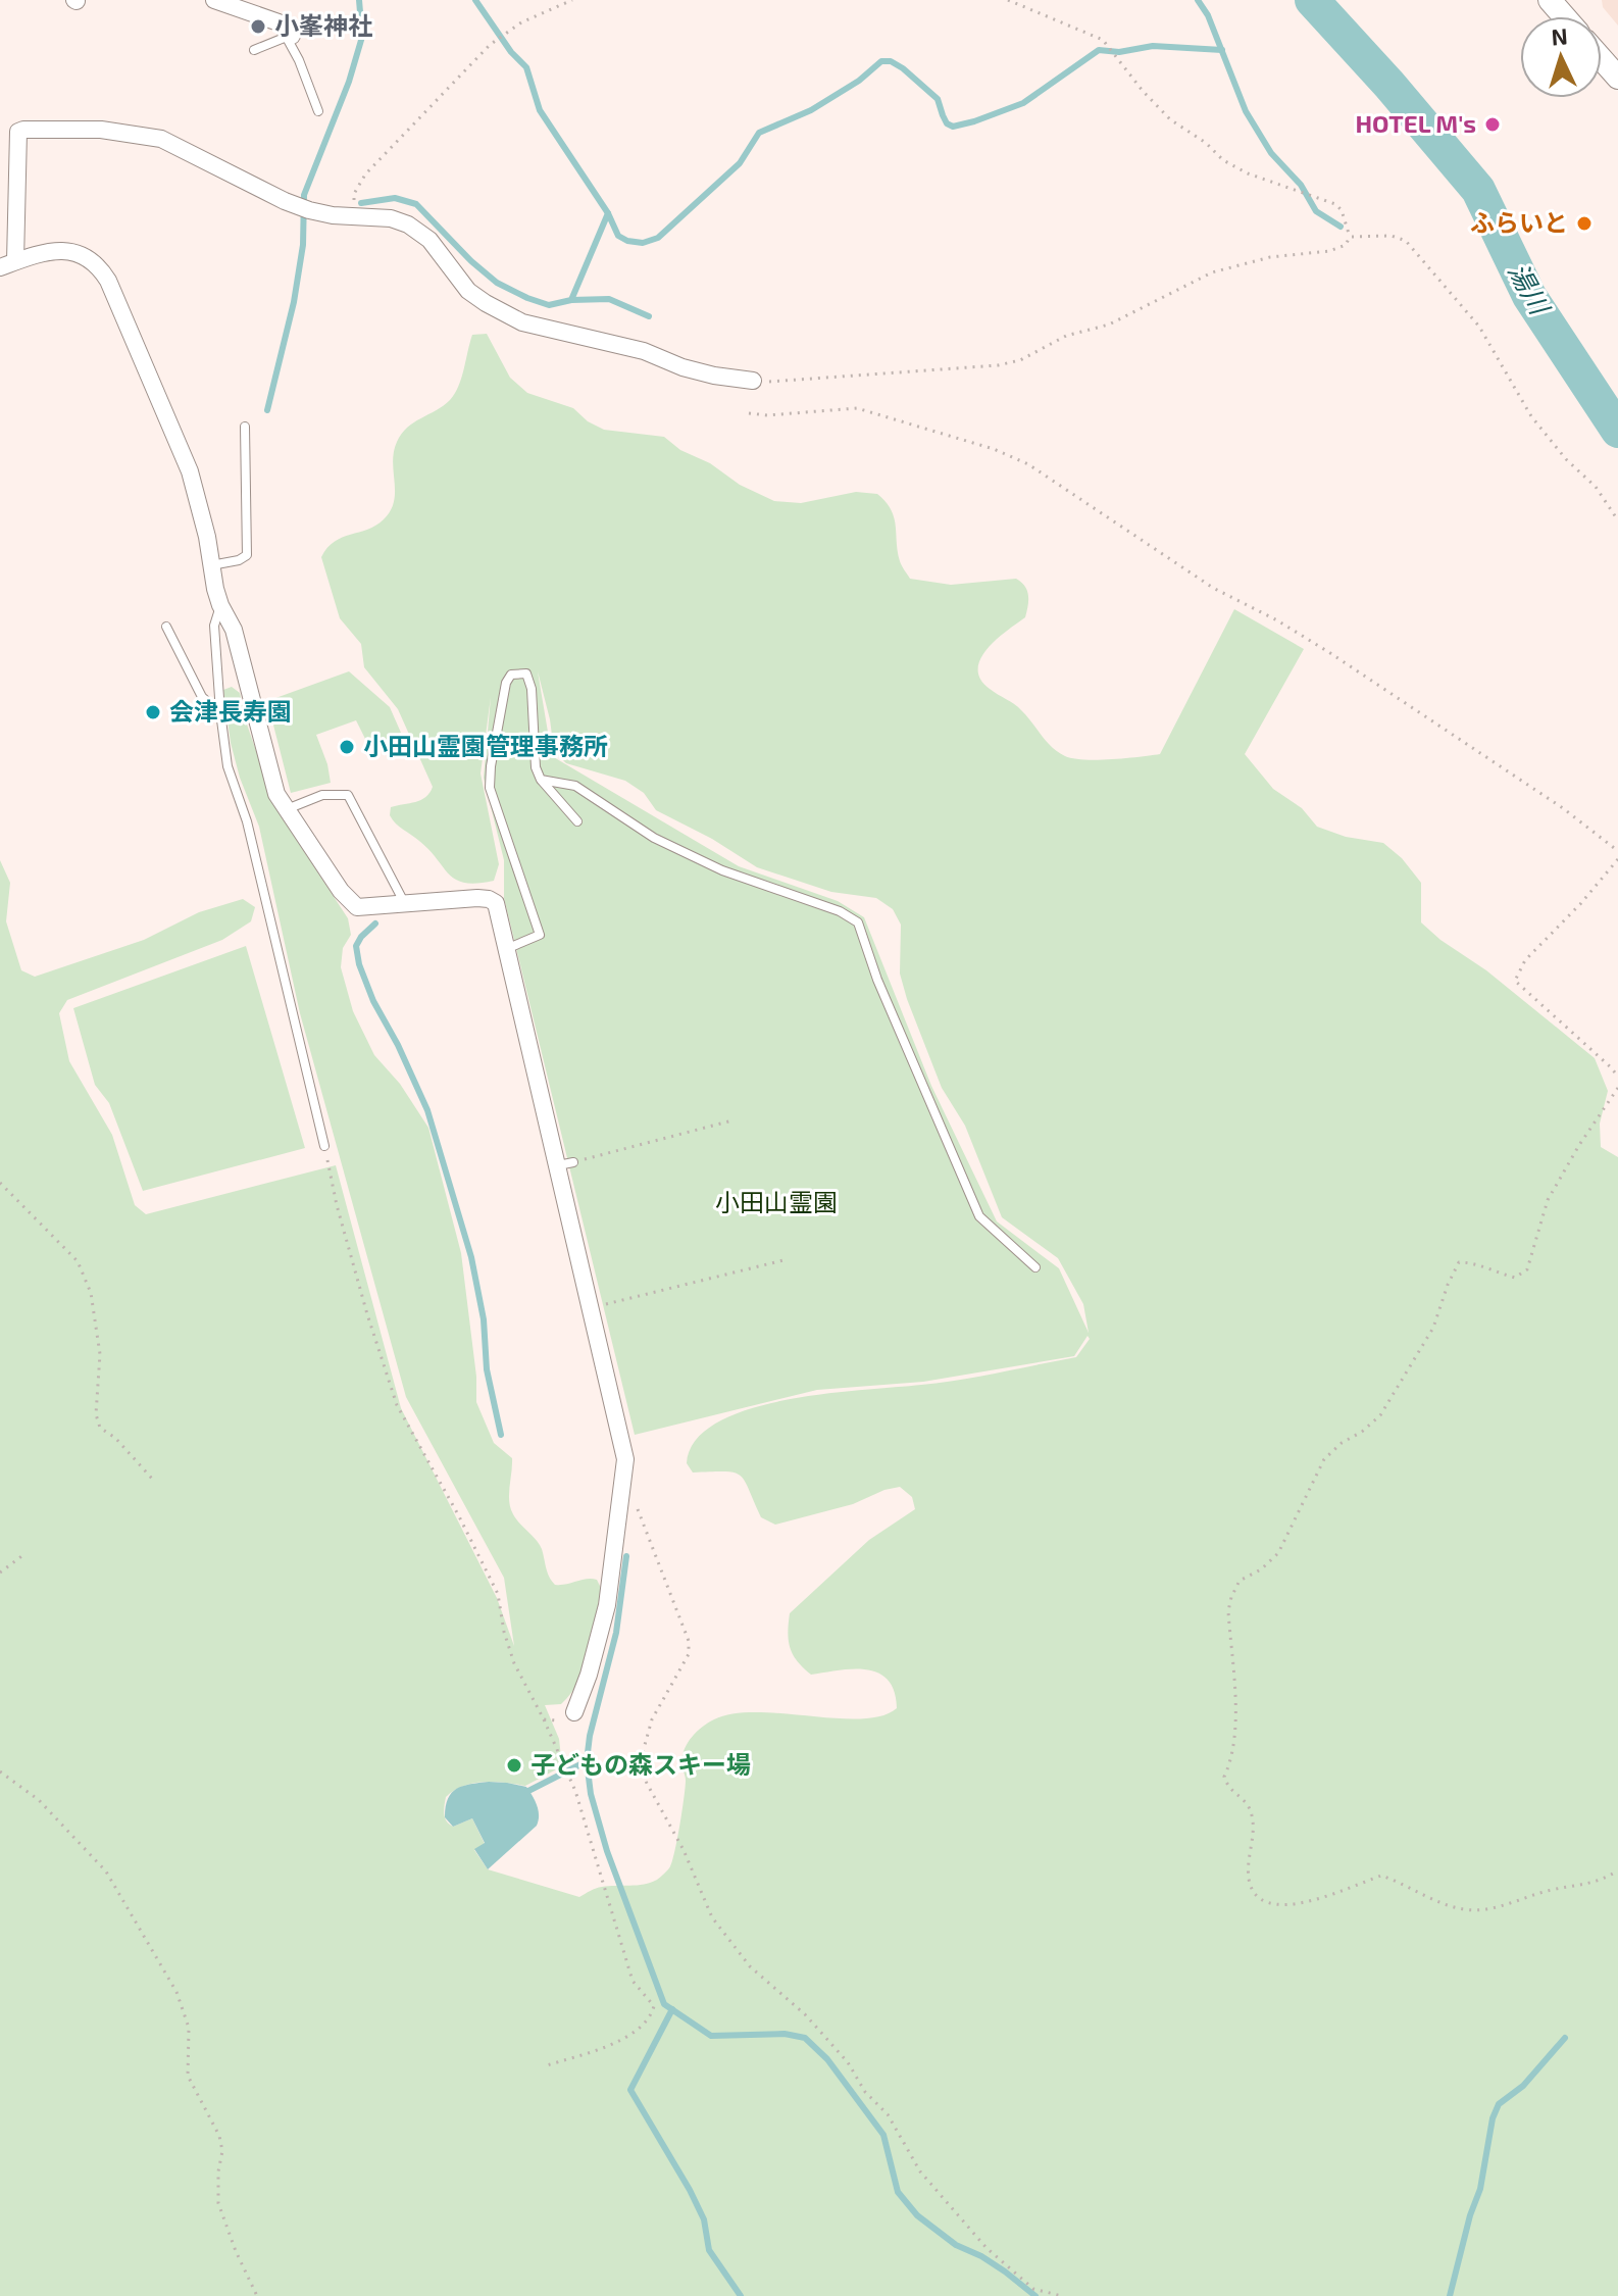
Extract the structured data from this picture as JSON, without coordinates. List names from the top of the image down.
{
  "water": ["湯川"],
  "parks": ["小田山霊園"],
  "places": [
    "小峯神社",
    "HOTEL M's",
    "ふらいと",
    "会津長寿園",
    "小田山霊園管理事務所",
    "子どもの森スキー場"
  ],
  "north": "top"
}
